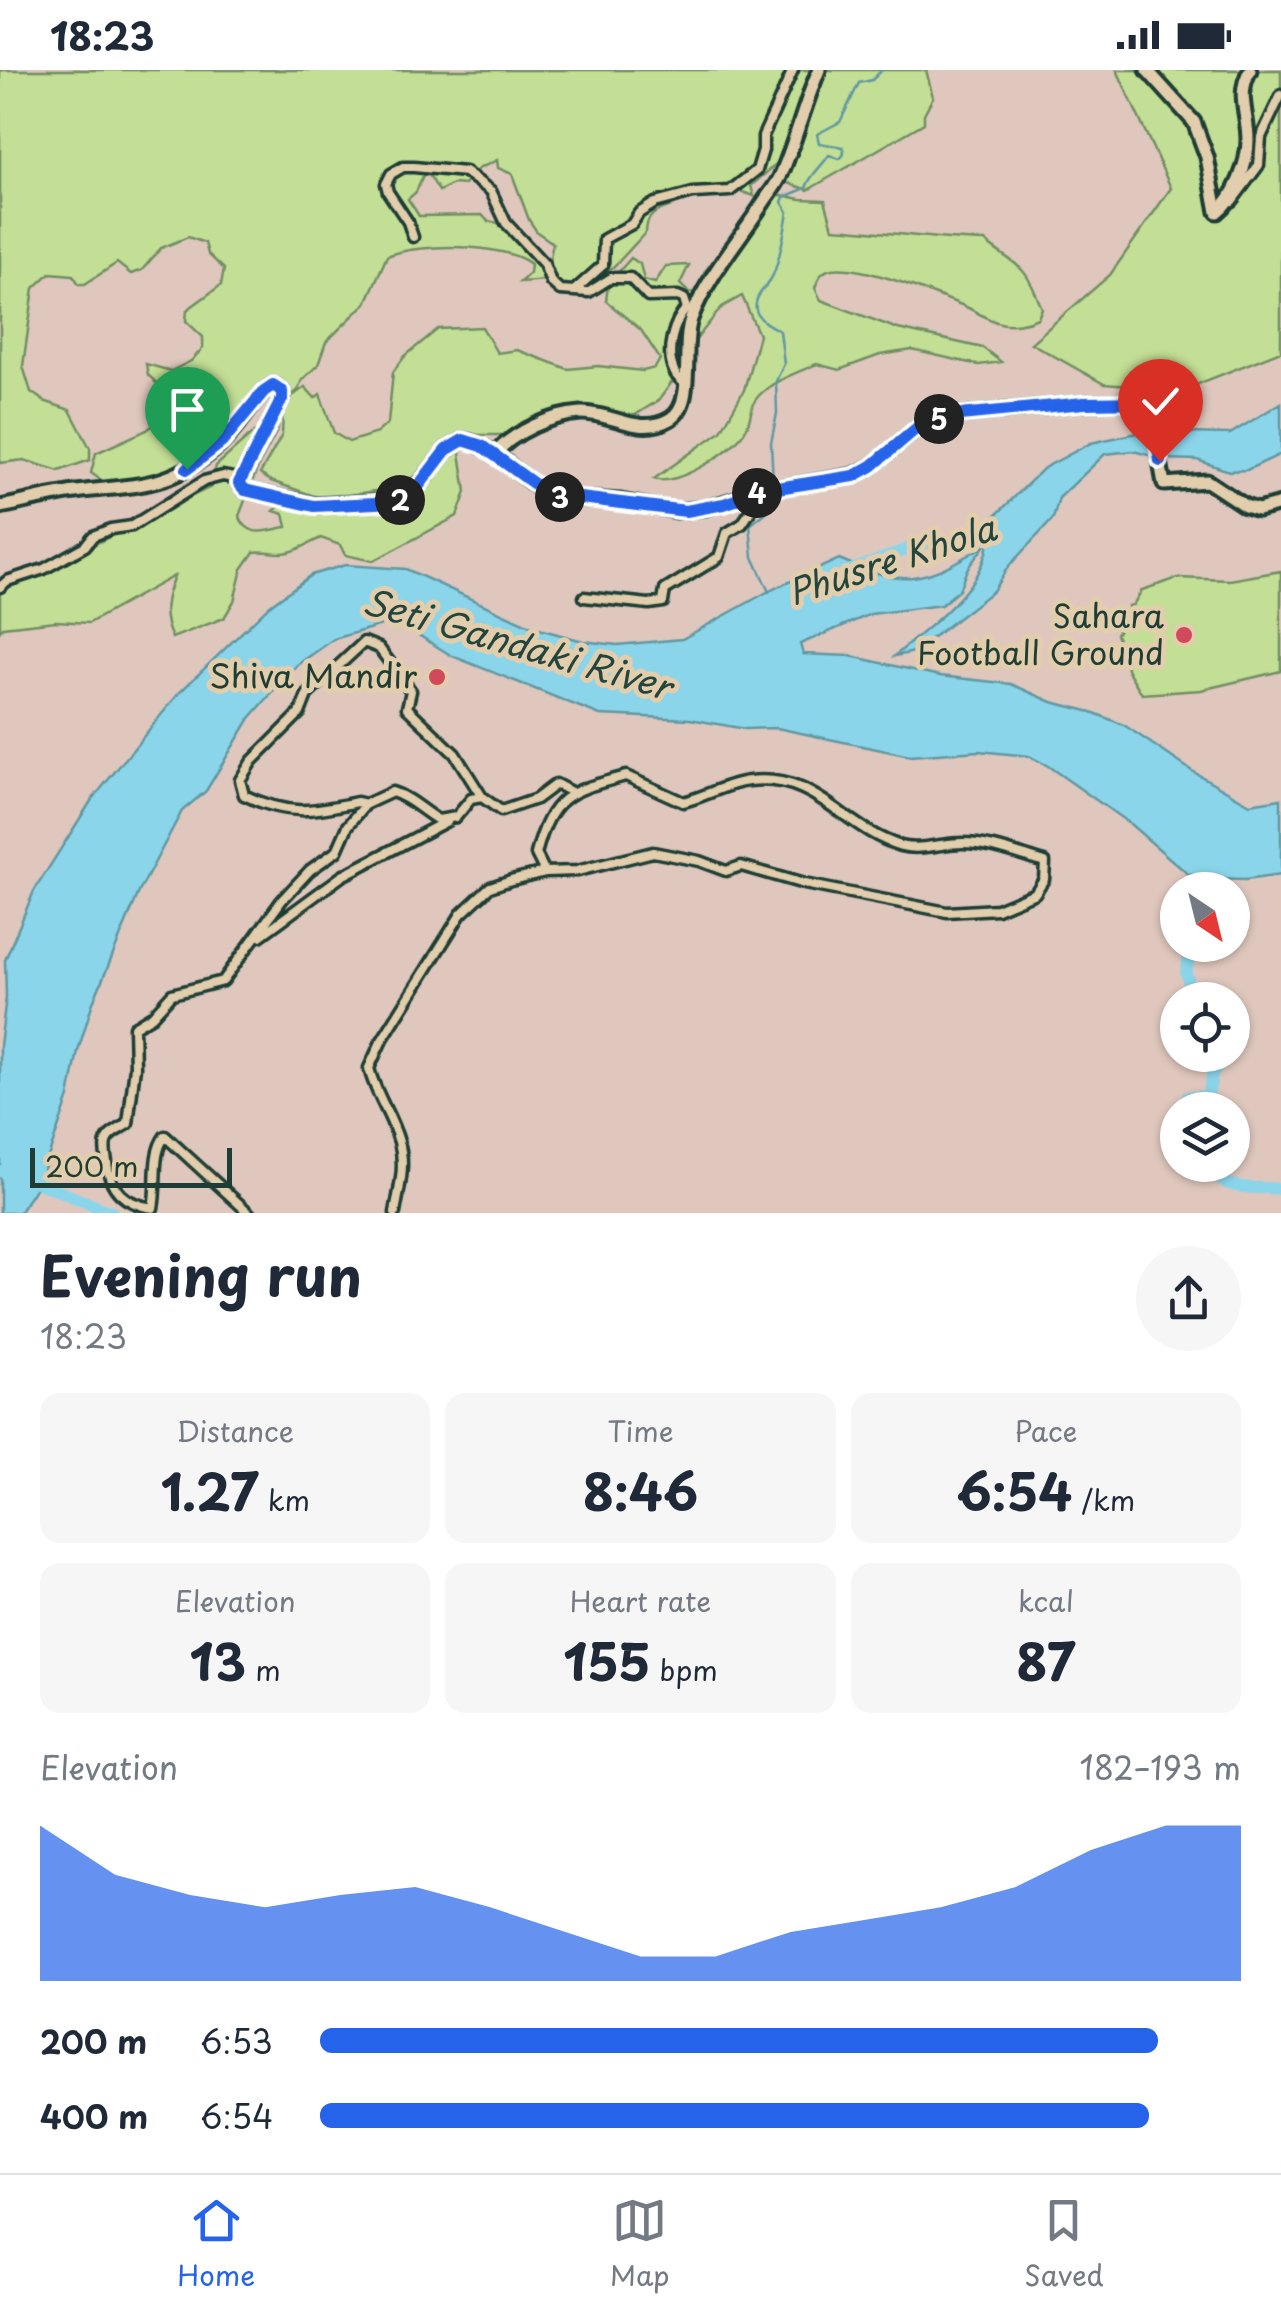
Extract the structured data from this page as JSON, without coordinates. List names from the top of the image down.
{
  "water": ["Phusre Khola", "Seti Gandaki River"],
  "places": ["Sahara Football Ground", "Shiva Mandir"],
  "scale_bar": "200 m",
  "north": "bottom right",
  "page": {
    "status": "18:23",
    "pins": [
      "5",
      "4",
      "3",
      "2"
    ],
    "scale": "200 m",
    "heading": ["Evening run", "18:23"],
    "stats": [
      ["Distance", "1.27 km"],
      ["Time", "8:46"],
      ["Pace", "6:54 /km"],
      ["Elevation", "13 m"],
      ["Heart rate", "155 bpm"],
      ["kcal", "87"]
    ],
    "chart": ["Elevation", "182–193 m"],
    "list": [
      {
        "name": "200 m",
        "note": "6:53"
      },
      {
        "name": "400 m",
        "note": "6:54"
      }
    ],
    "tabs": ["Home", "Map", "Saved"]
  }
}
